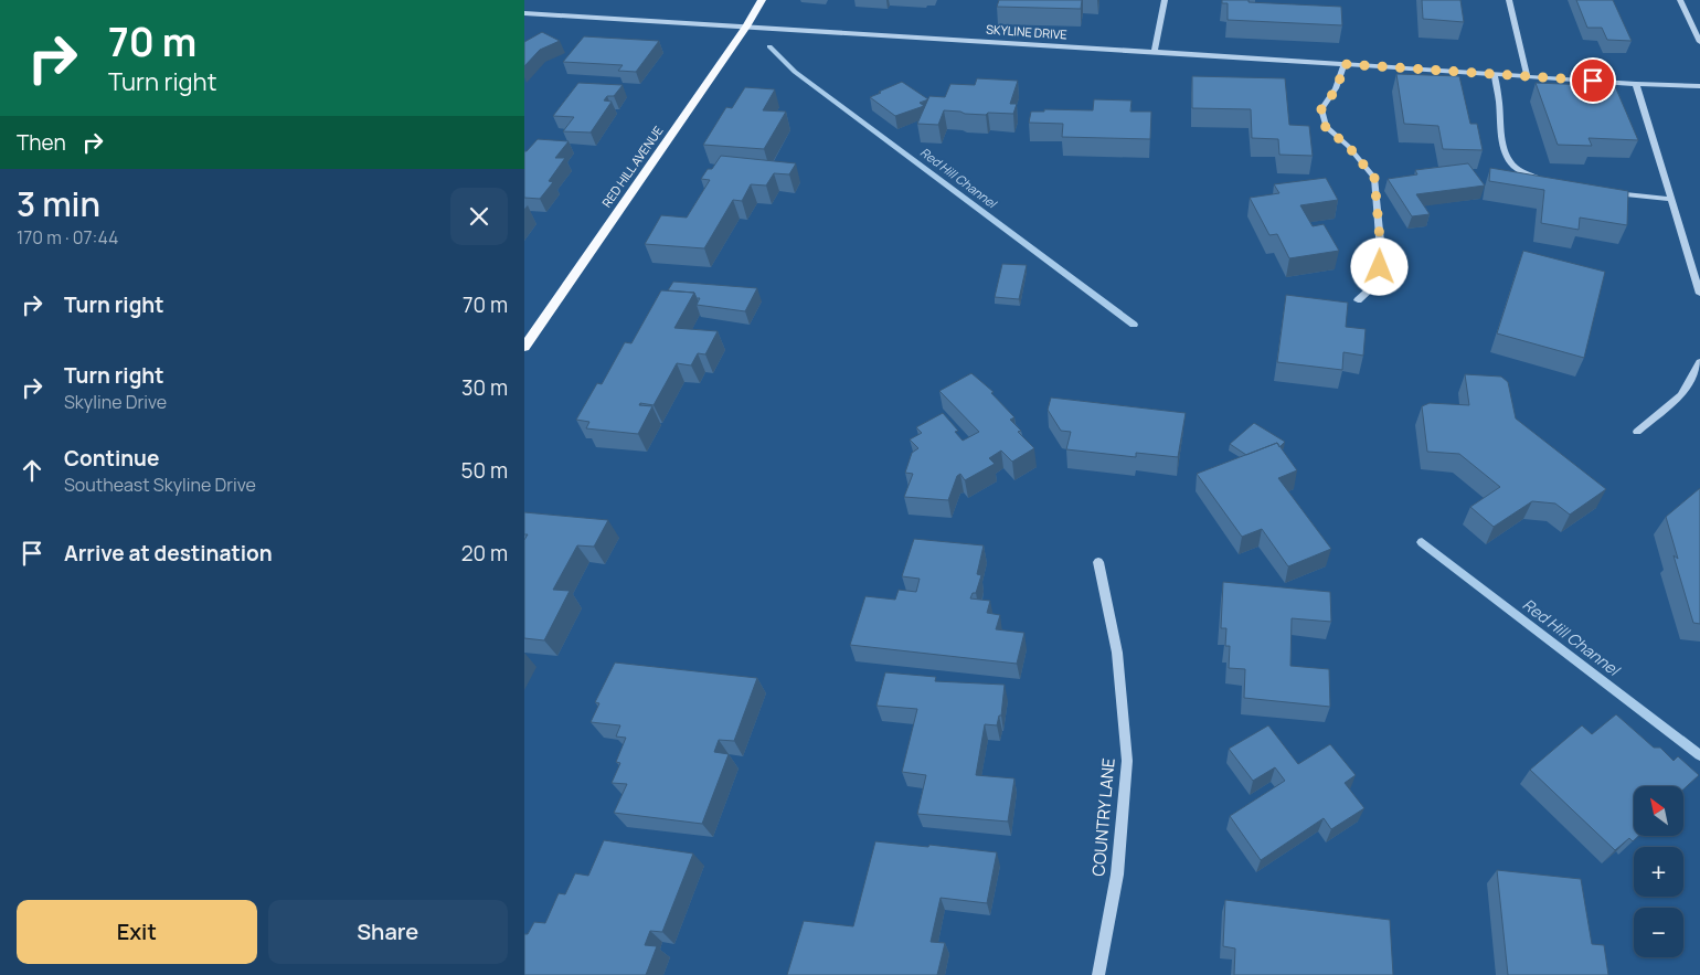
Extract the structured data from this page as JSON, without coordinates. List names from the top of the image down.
{
  "streets": {
    "main road": ["RED HILL AVENUE"],
    "street": ["SKYLINE DRIVE", "COUNTRY LANE"]
  },
  "crossings": [
    ["SKYLINE DRIVE", "RED HILL AVENUE"]
  ],
  "water": ["Red Hill Channel"],
  "north": "top left",
  "page": {
    "turn": ["70 m", "Turn right"],
    "then": "Then",
    "heading": ["3 min", "170 m · 07:44"],
    "list": [
      {
        "name": "Turn right",
        "value": "70 m"
      },
      {
        "name": "Turn right",
        "note": "Skyline Drive",
        "value": "30 m"
      },
      {
        "name": "Continue",
        "note": "Southeast Skyline Drive",
        "value": "50 m"
      },
      {
        "name": "Arrive at destination",
        "value": "20 m"
      }
    ],
    "map_buttons": ["+", "−"],
    "buttons": ["Exit", "Share"]
  }
}
